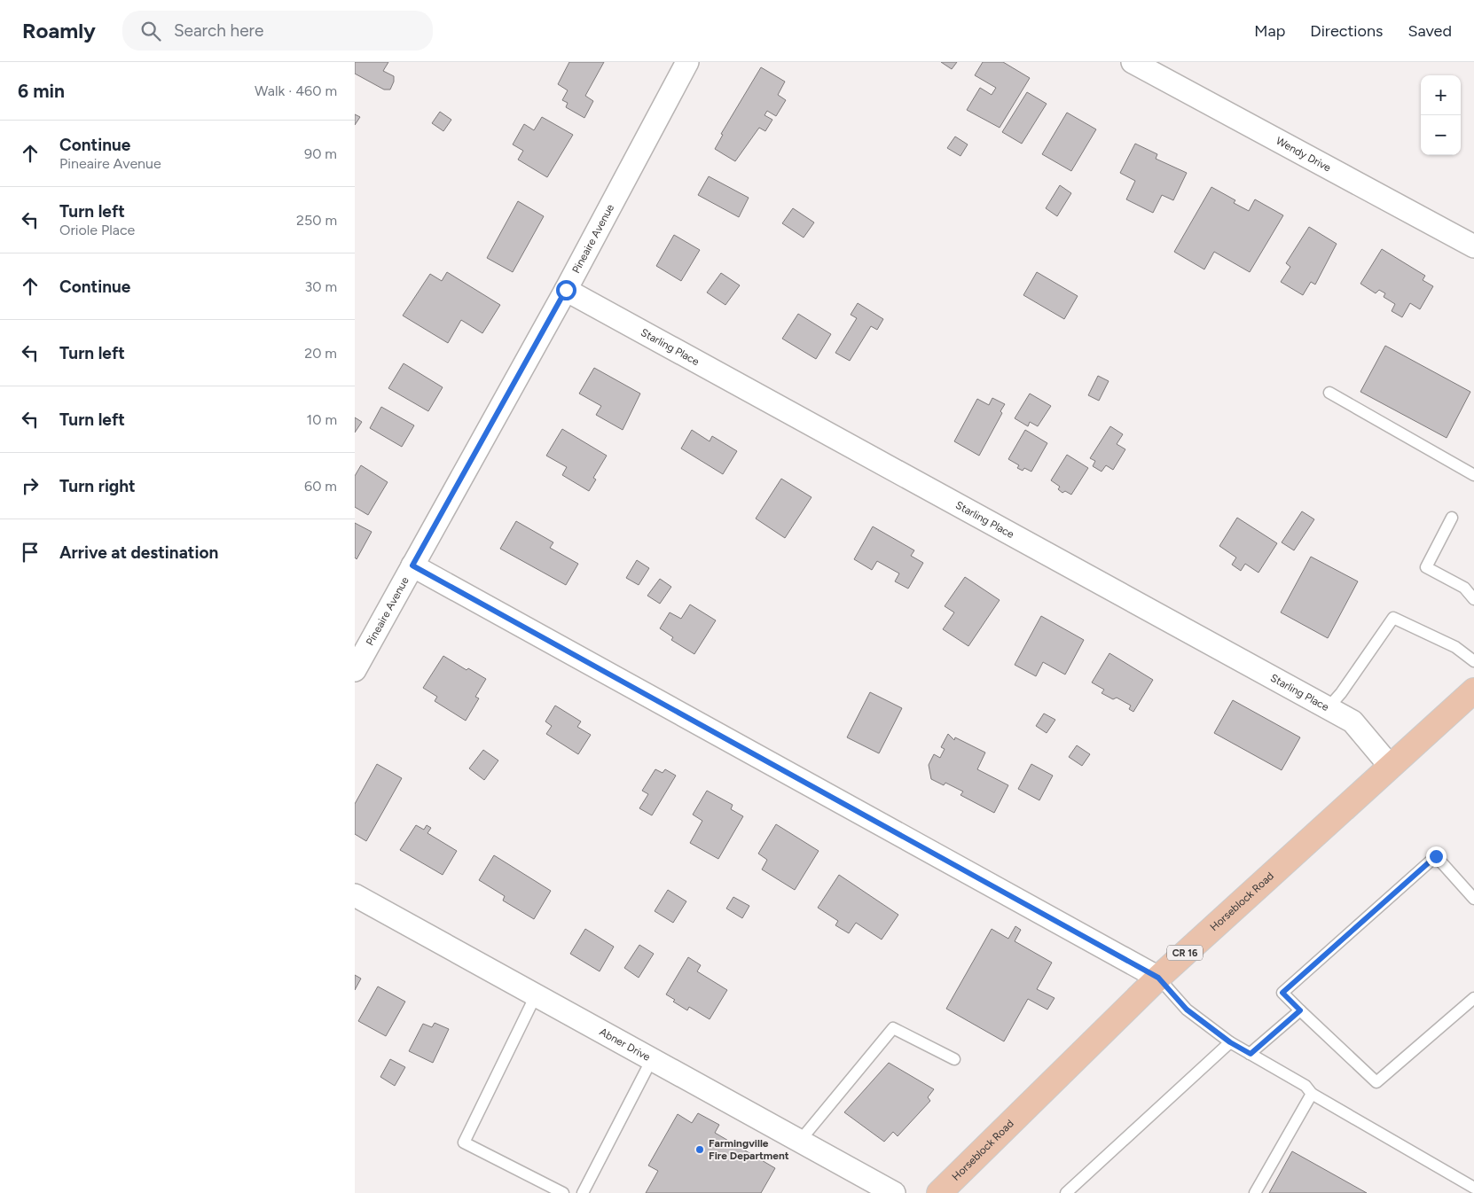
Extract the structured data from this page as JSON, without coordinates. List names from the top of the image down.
{
  "streets": {
    "main road": ["Horseblock Road", "CR 16"],
    "street": [
      "Wendy Drive",
      "Pineaire Avenue",
      "Starling Place",
      "Abner Drive"
    ]
  },
  "crossings": [
    ["Pineaire Avenue", "Starling Place"],
    ["Starling Place", "Horseblock Road"]
  ],
  "places": ["Farmingville Fire Department"],
  "page": {
    "header": "Roamly",
    "search": "Search here",
    "nav": ["Map", "Directions", "Saved"],
    "heading": ["6 min", "Walk · 460 m"],
    "map_buttons": ["+", "−"],
    "list": [
      ["Continue", "Pineaire Avenue", "90 m"],
      ["Turn left", "Oriole Place", "250 m"],
      ["Continue", "30 m"],
      ["Turn left", "20 m"],
      ["Turn left", "10 m"],
      ["Turn right", "60 m"],
      "Arrive at destination"
    ]
  }
}
